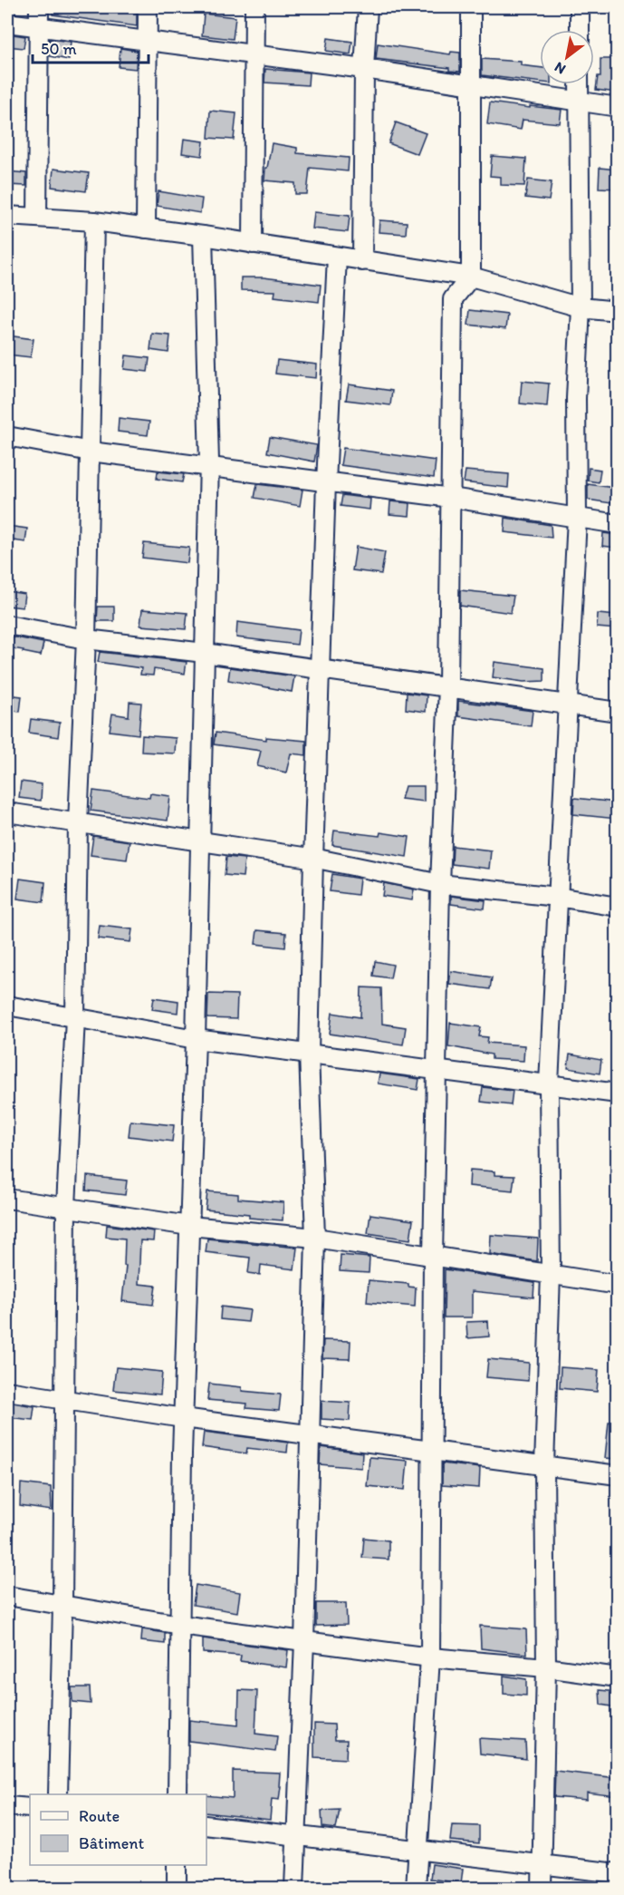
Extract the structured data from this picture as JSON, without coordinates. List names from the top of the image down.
{
  "legend": ["Route", "Bâtiment"],
  "scale_bar": "50 m",
  "north": "bottom left"
}
